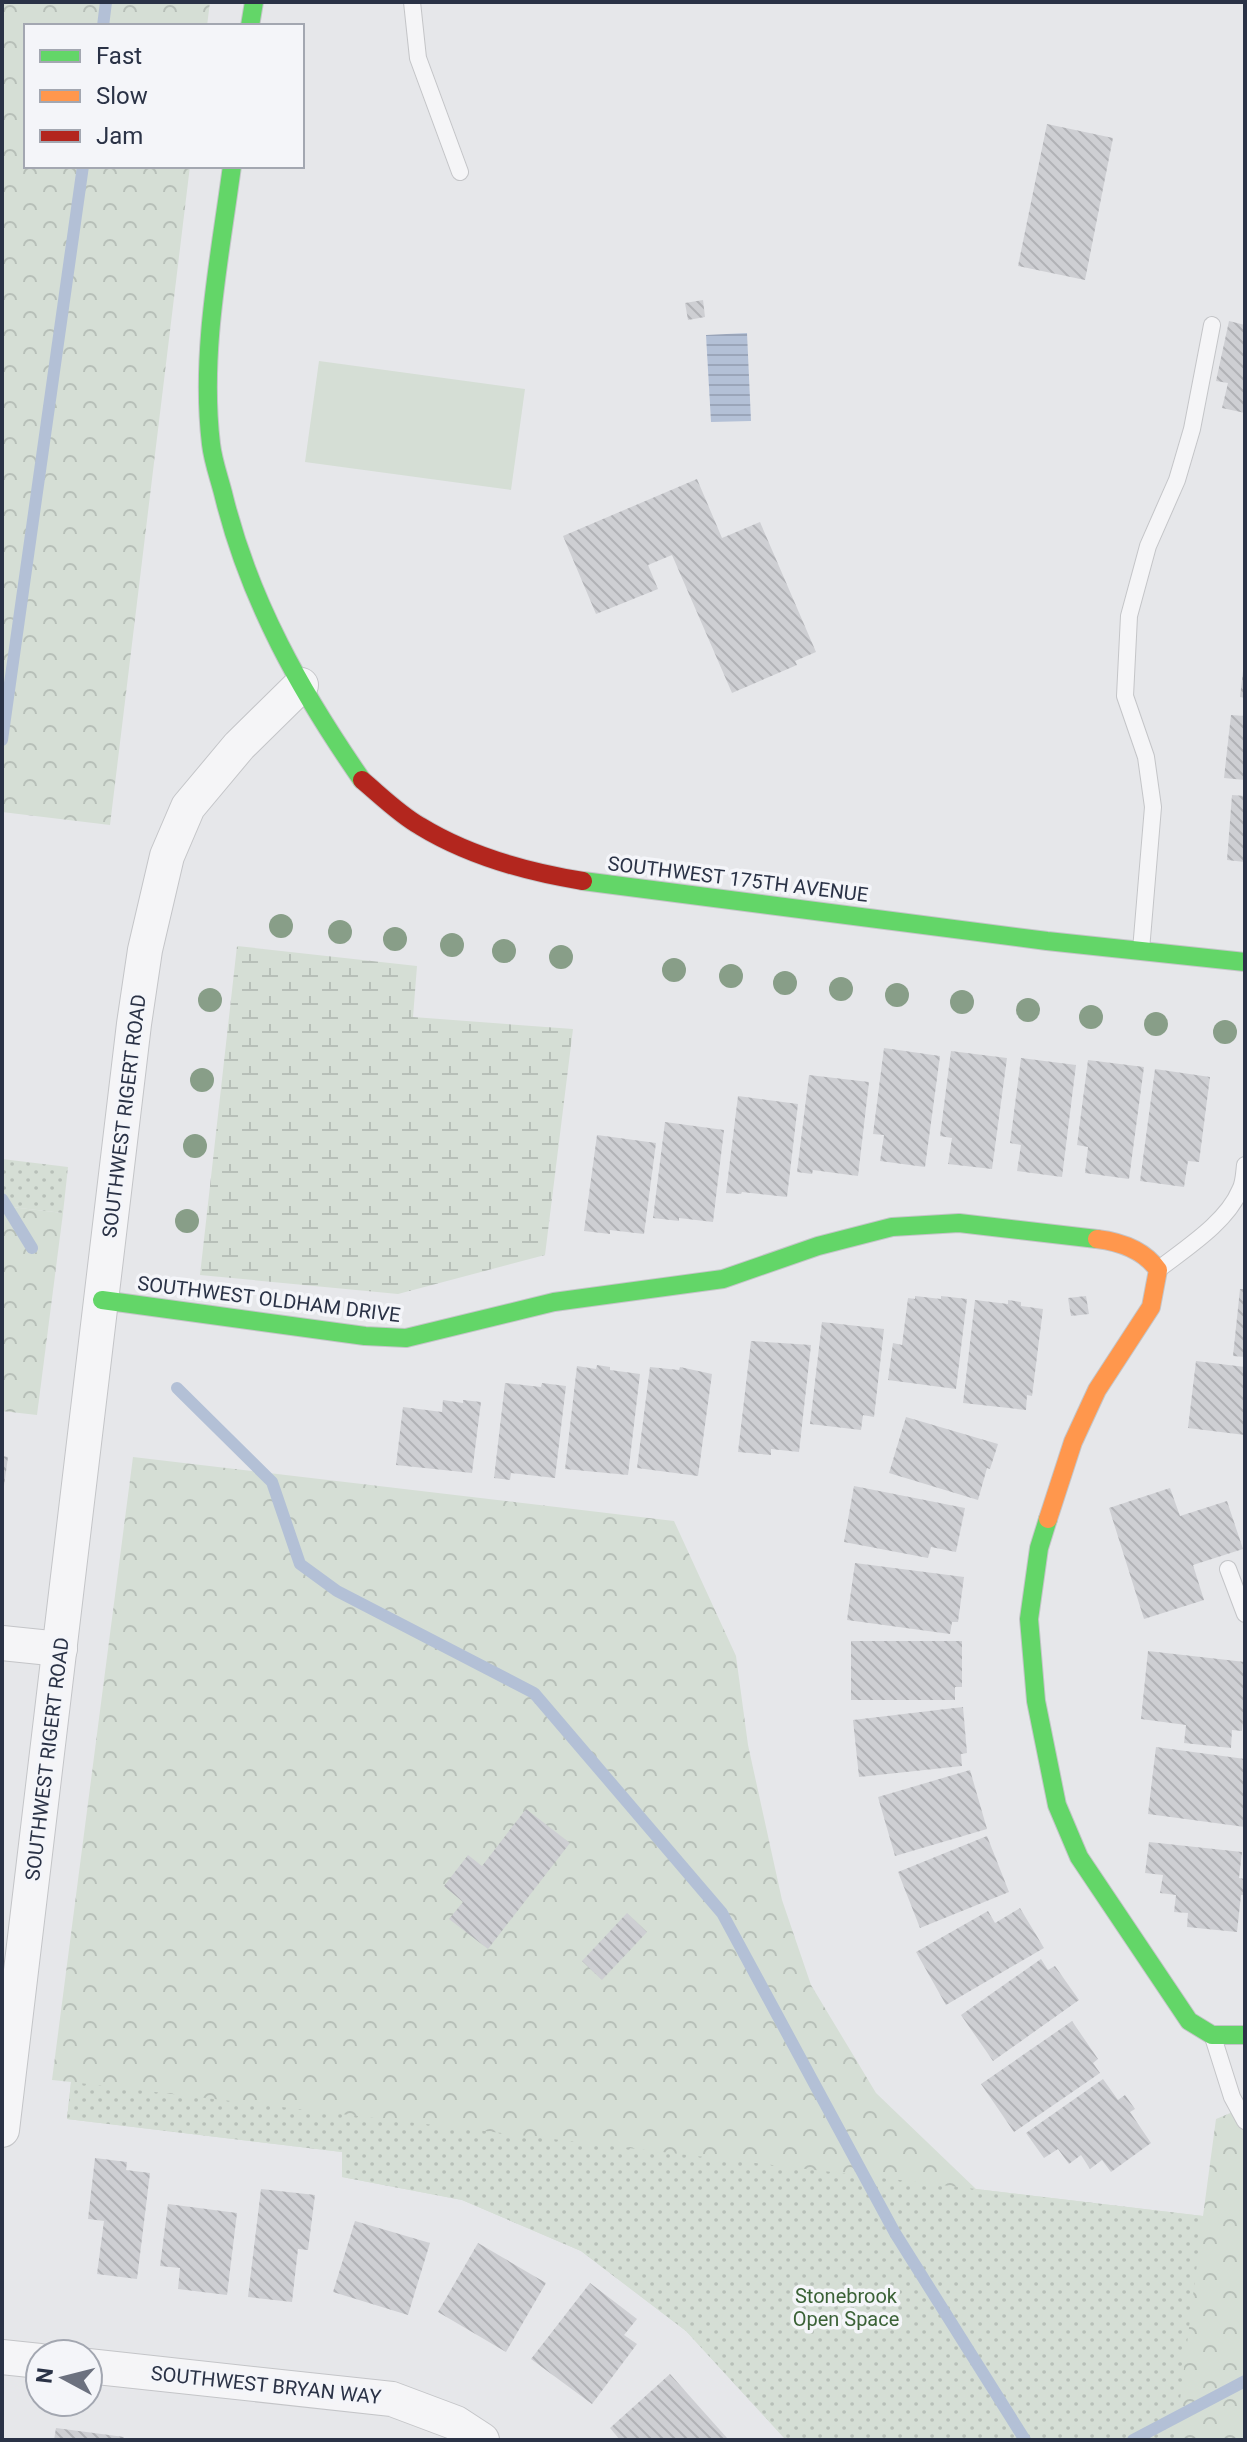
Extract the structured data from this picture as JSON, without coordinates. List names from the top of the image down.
{
  "streets": {
    "street": [
      "SOUTHWEST 175TH AVENUE",
      "SOUTHWEST RIGERT ROAD",
      "SOUTHWEST OLDHAM DRIVE",
      "SOUTHWEST BRYAN WAY"
    ]
  },
  "crossings": [
    ["SOUTHWEST 175TH AVENUE", "SOUTHWEST RIGERT ROAD"],
    ["SOUTHWEST RIGERT ROAD", "SOUTHWEST OLDHAM DRIVE"]
  ],
  "parks": ["Stonebrook Open Space"],
  "legend": ["Fast", "Slow", "Jam"],
  "north": "left"
}
